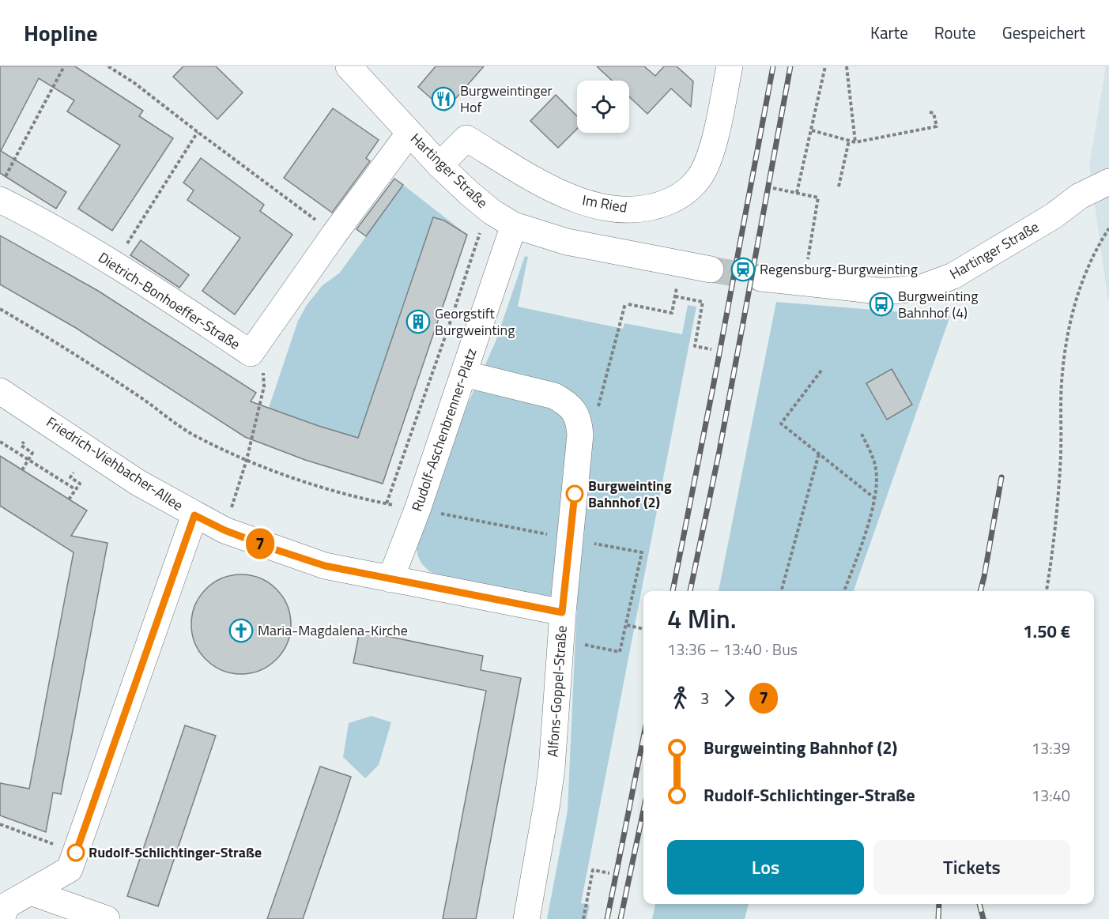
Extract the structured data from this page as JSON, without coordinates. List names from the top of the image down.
{
  "streets": {
    "street": [
      "Hartinger Straße",
      "Im Ried",
      "Dietrich-Bonhoeffer-Straße",
      "Rudolf-Aschenbrenner-Platz",
      "Friedrich-Viehbacher-Allee",
      "Alfons-Goppel-Straße"
    ]
  },
  "crossings": [
    ["Hartinger Straße", "Im Ried"],
    ["Hartinger Straße", "Dietrich-Bonhoeffer-Straße"],
    ["Hartinger Straße", "Rudolf-Aschenbrenner-Platz"],
    ["Rudolf-Aschenbrenner-Platz", "Friedrich-Viehbacher-Allee"],
    ["Rudolf-Aschenbrenner-Platz", "Alfons-Goppel-Straße"],
    ["Friedrich-Viehbacher-Allee", "Alfons-Goppel-Straße"]
  ],
  "places": {
    "restaurant": ["Burgweintinger Hof"],
    "station": ["Regensburg-Burgweinting"],
    "bus stop": ["Burgweinting Bahnhof (4)"],
    "building": ["Georgstift Burgweinting"],
    "other": ["Burgweinting Bahnhof (2)", "Rudolf-Schlichtinger-Straße"],
    "church": ["Maria-Magdalena-Kirche"]
  },
  "lines": ["bus line 7"],
  "page": {
    "header": "Hopline",
    "nav": ["Karte", "Route", "Gespeichert"],
    "on_map": "7",
    "heading": ["4 Min.", "13:36 – 13:40 · Bus", "1.50 €"],
    "legs": ["3", "7"],
    "list": [
      {
        "name": "Burgweinting Bahnhof (2)",
        "value": "13:39"
      },
      {
        "name": "Rudolf-Schlichtinger-Straße",
        "value": "13:40"
      }
    ],
    "buttons": ["Los", "Tickets"]
  }
}
